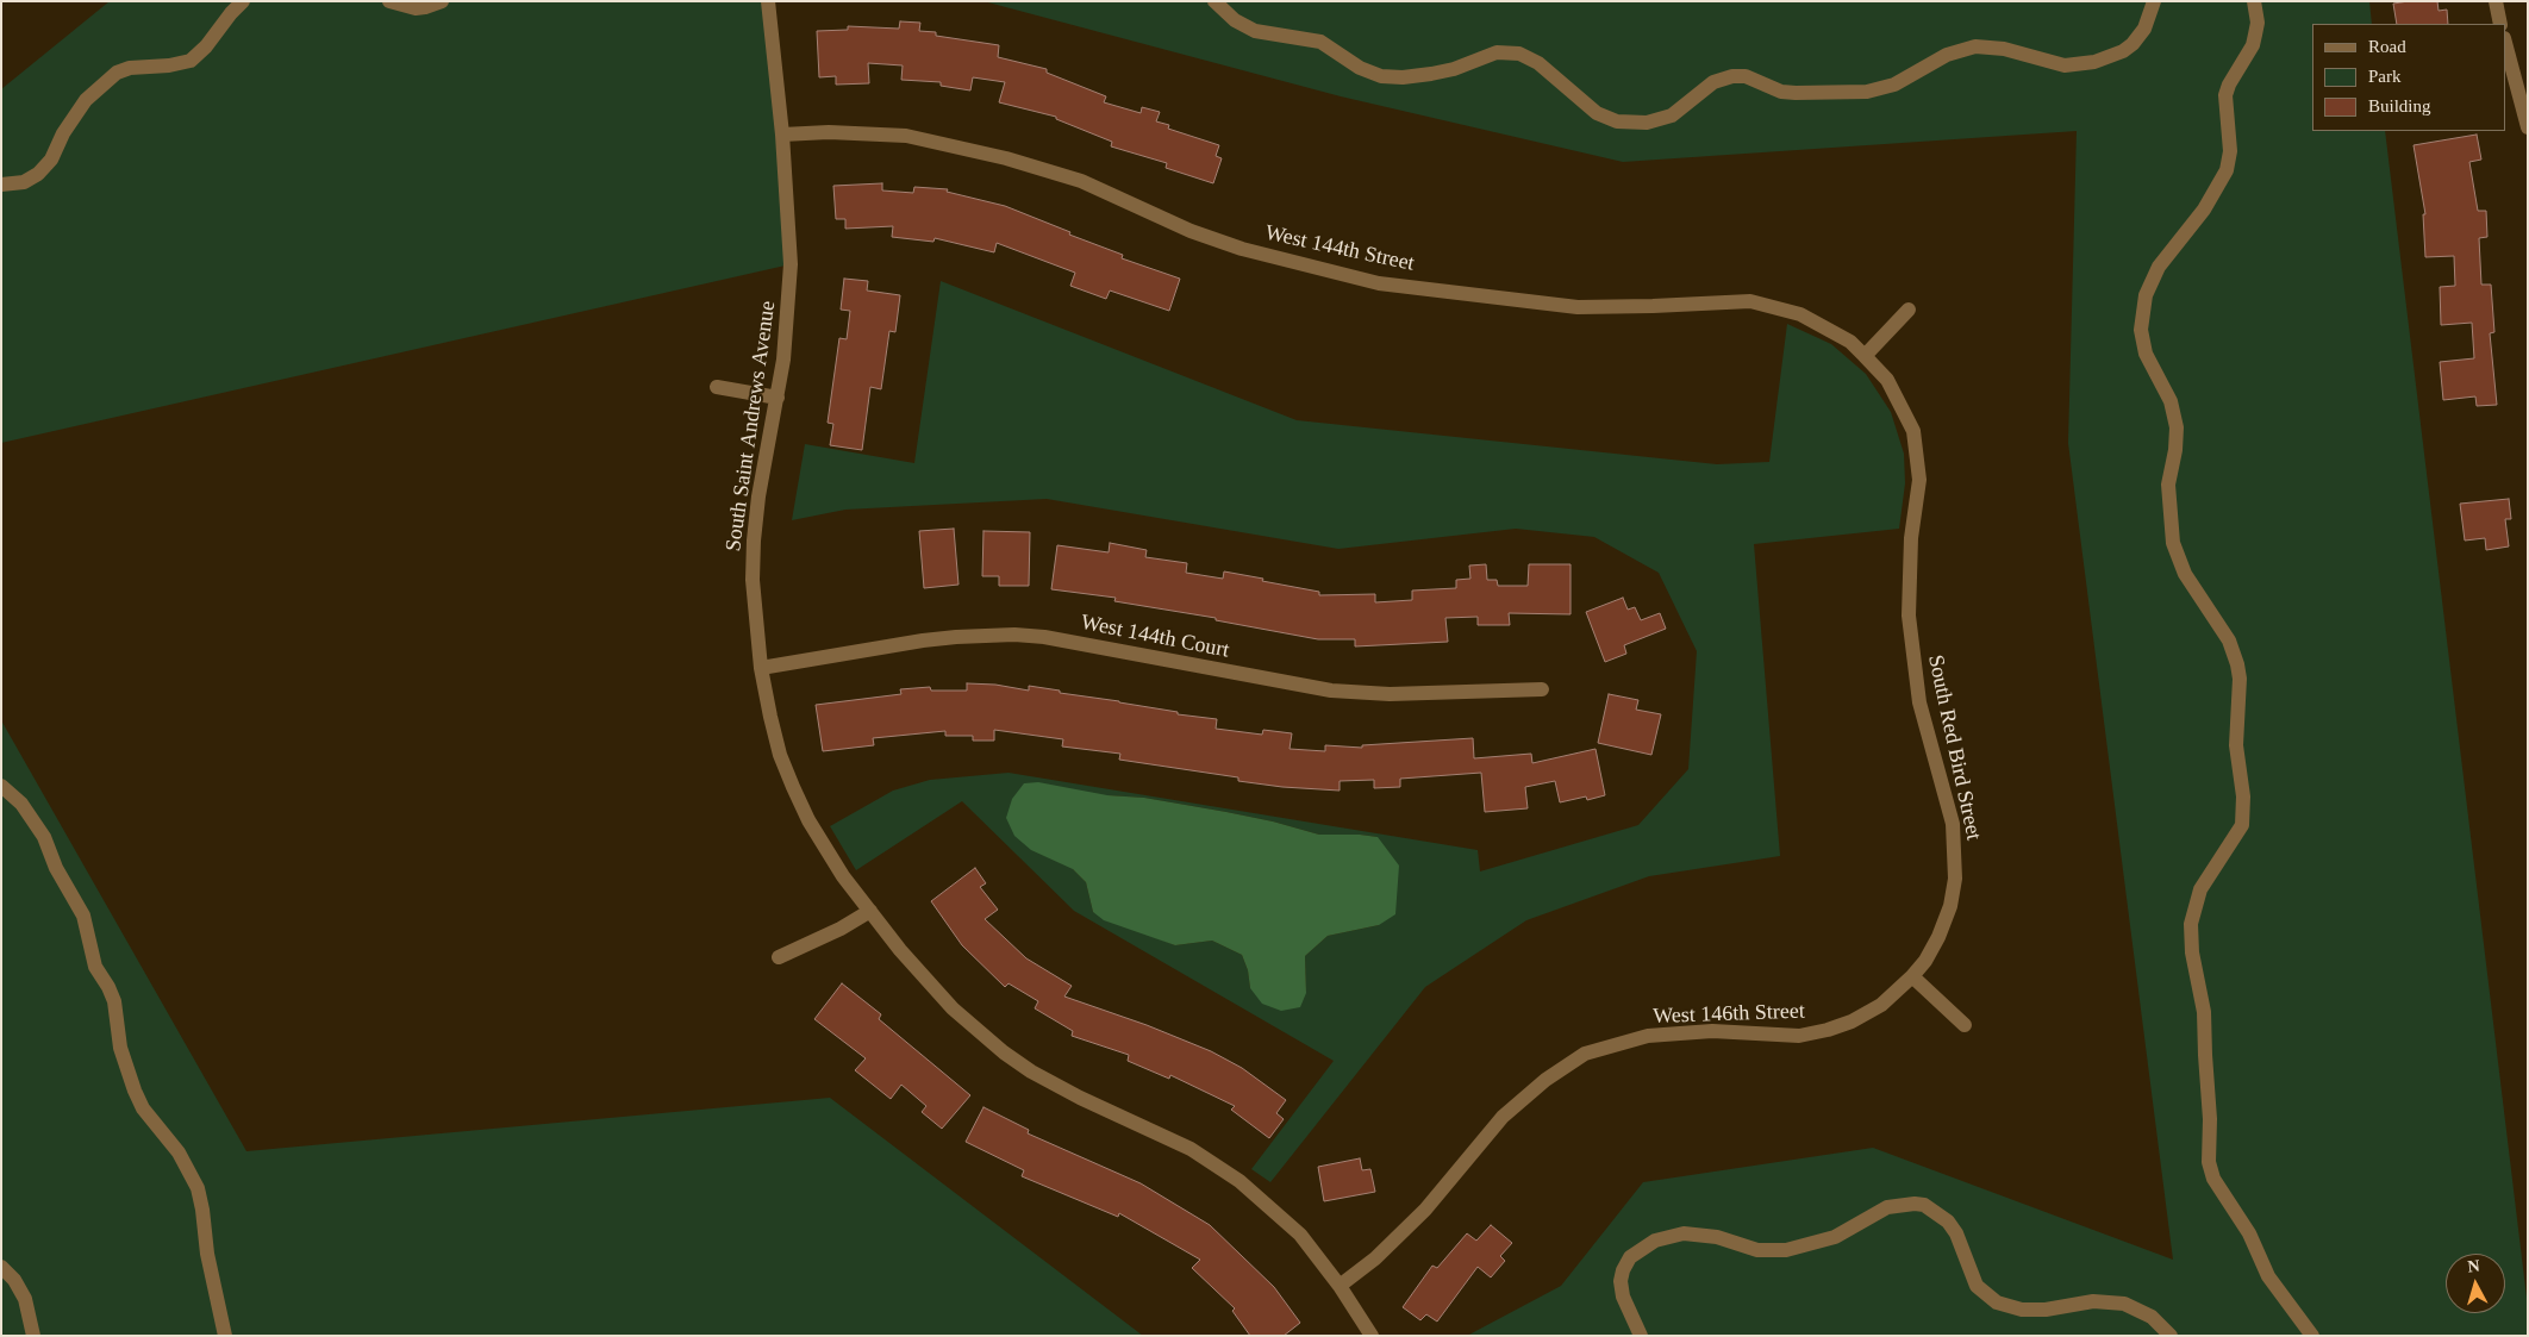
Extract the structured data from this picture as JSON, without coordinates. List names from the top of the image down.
{
  "streets": {
    "street": [
      "West 144th Street",
      "South Saint Andrews Avenue",
      "West 144th Court",
      "South Red Bird Street",
      "West 146th Street"
    ]
  },
  "crossings": [
    ["West 144th Street", "South Saint Andrews Avenue"],
    ["West 144th Street", "South Red Bird Street"],
    ["South Saint Andrews Avenue", "West 144th Court"],
    ["South Saint Andrews Avenue", "West 146th Street"],
    ["South Red Bird Street", "West 146th Street"]
  ],
  "legend": ["Road", "Park", "Building"],
  "north": "top"
}
